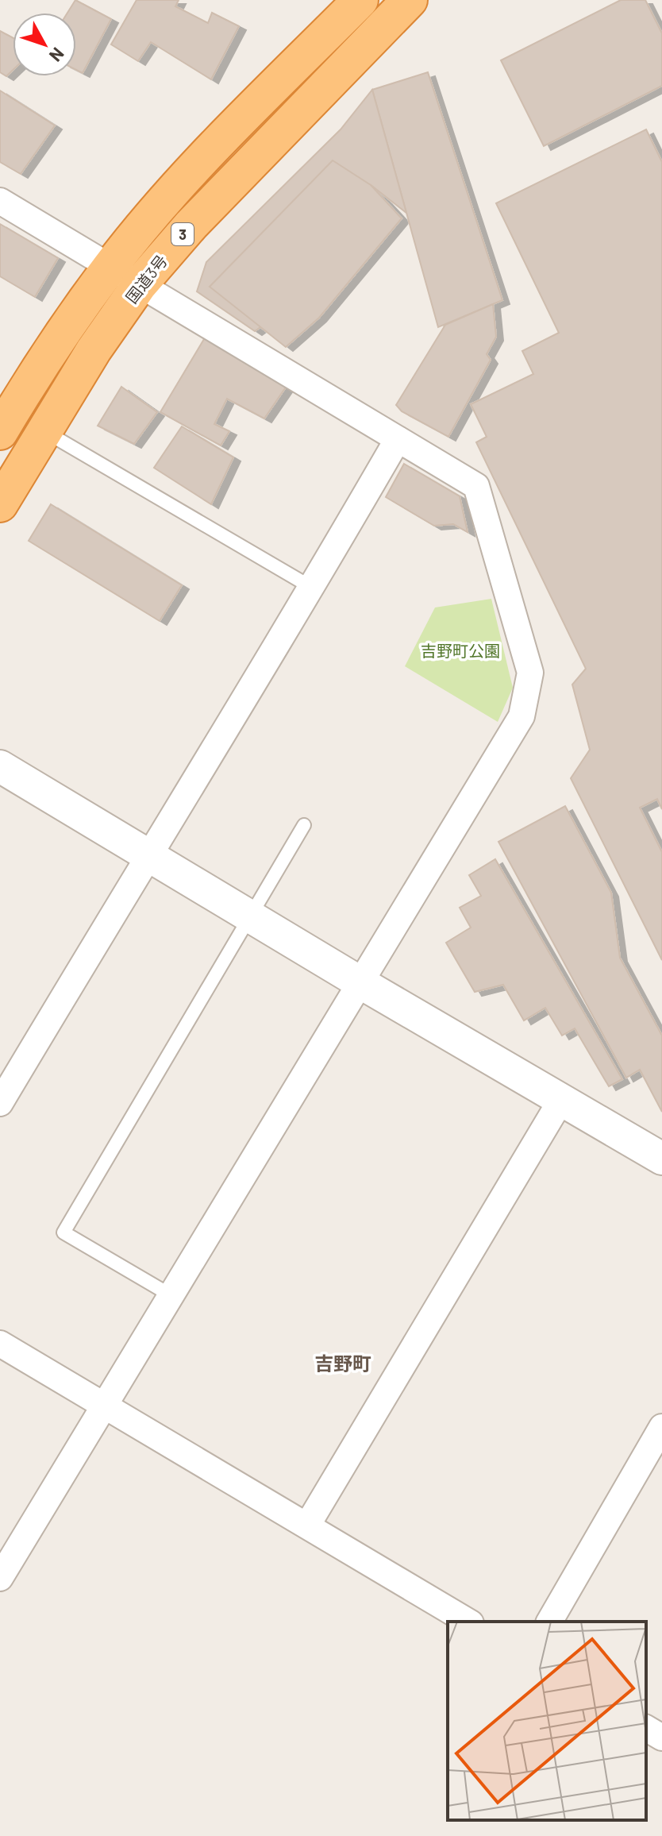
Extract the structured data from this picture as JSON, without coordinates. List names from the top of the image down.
{
  "streets": {
    "highway": ["3", "国道3号"]
  },
  "districts": ["吉野町"],
  "parks": ["吉野町公園"],
  "north": "bottom right"
}
